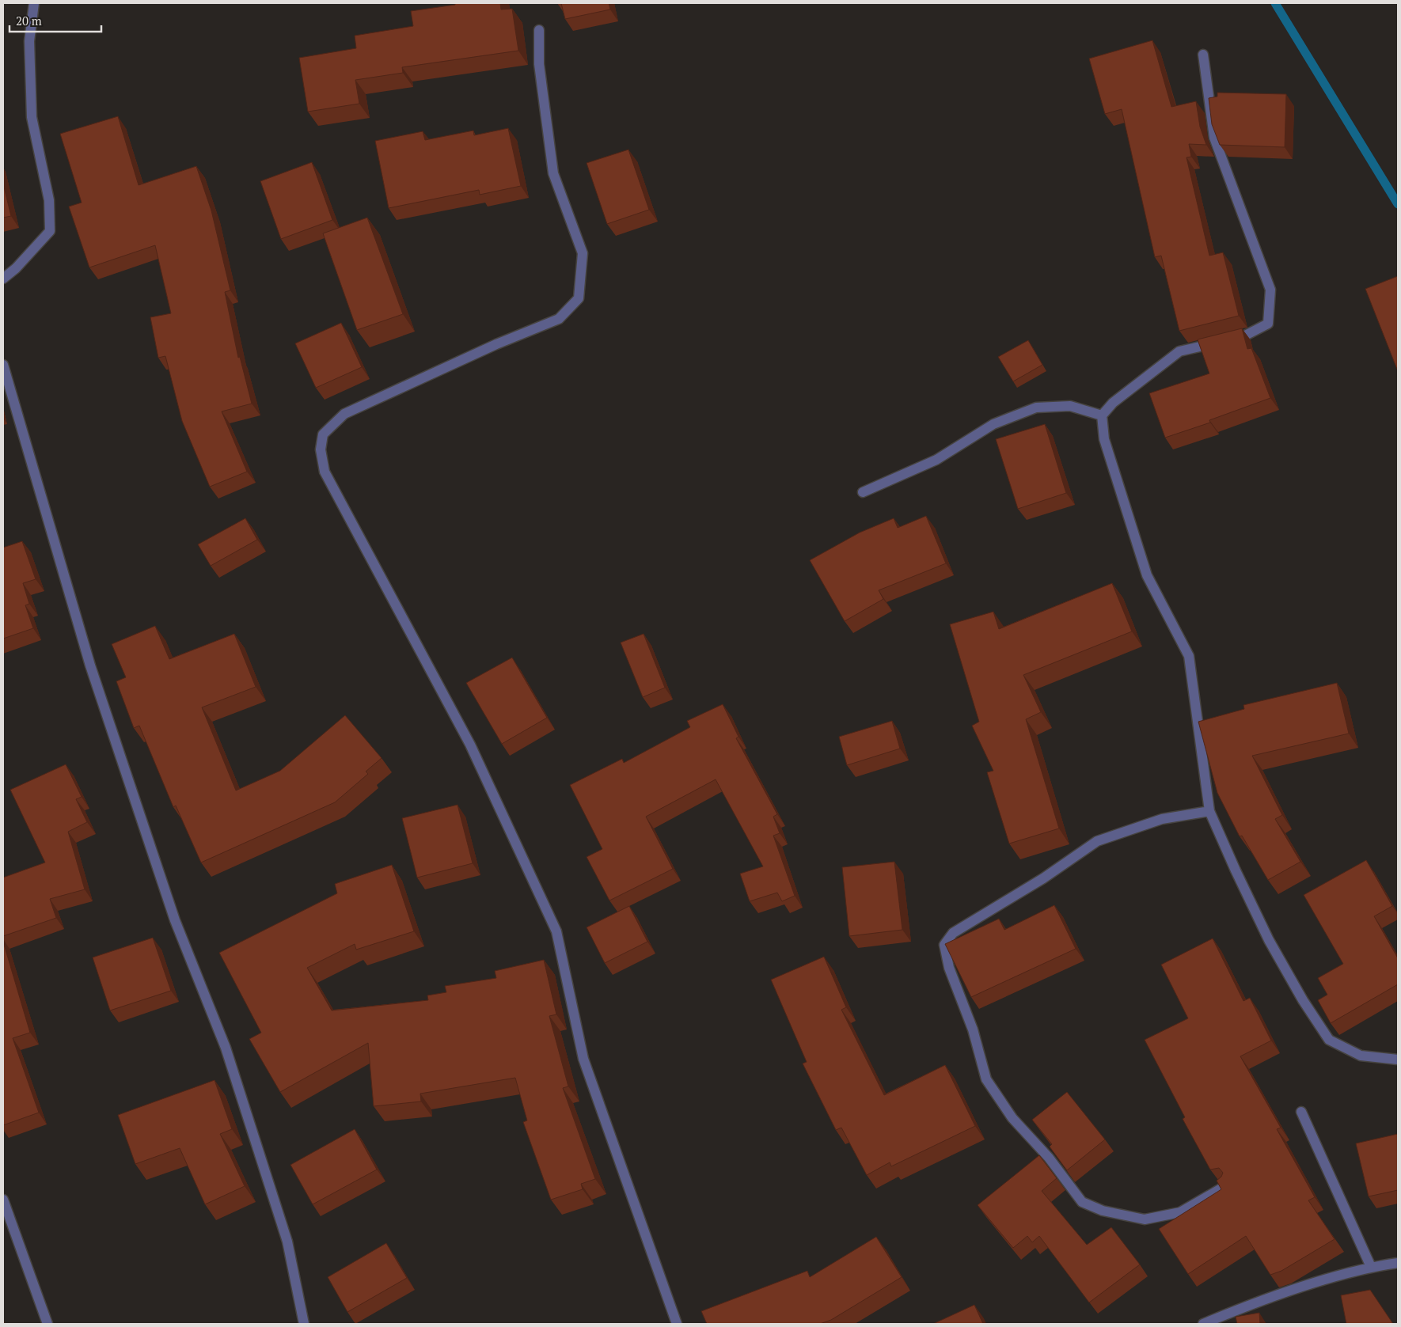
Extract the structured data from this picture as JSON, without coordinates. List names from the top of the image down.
{
  "scale_bar": "20 m"
}
